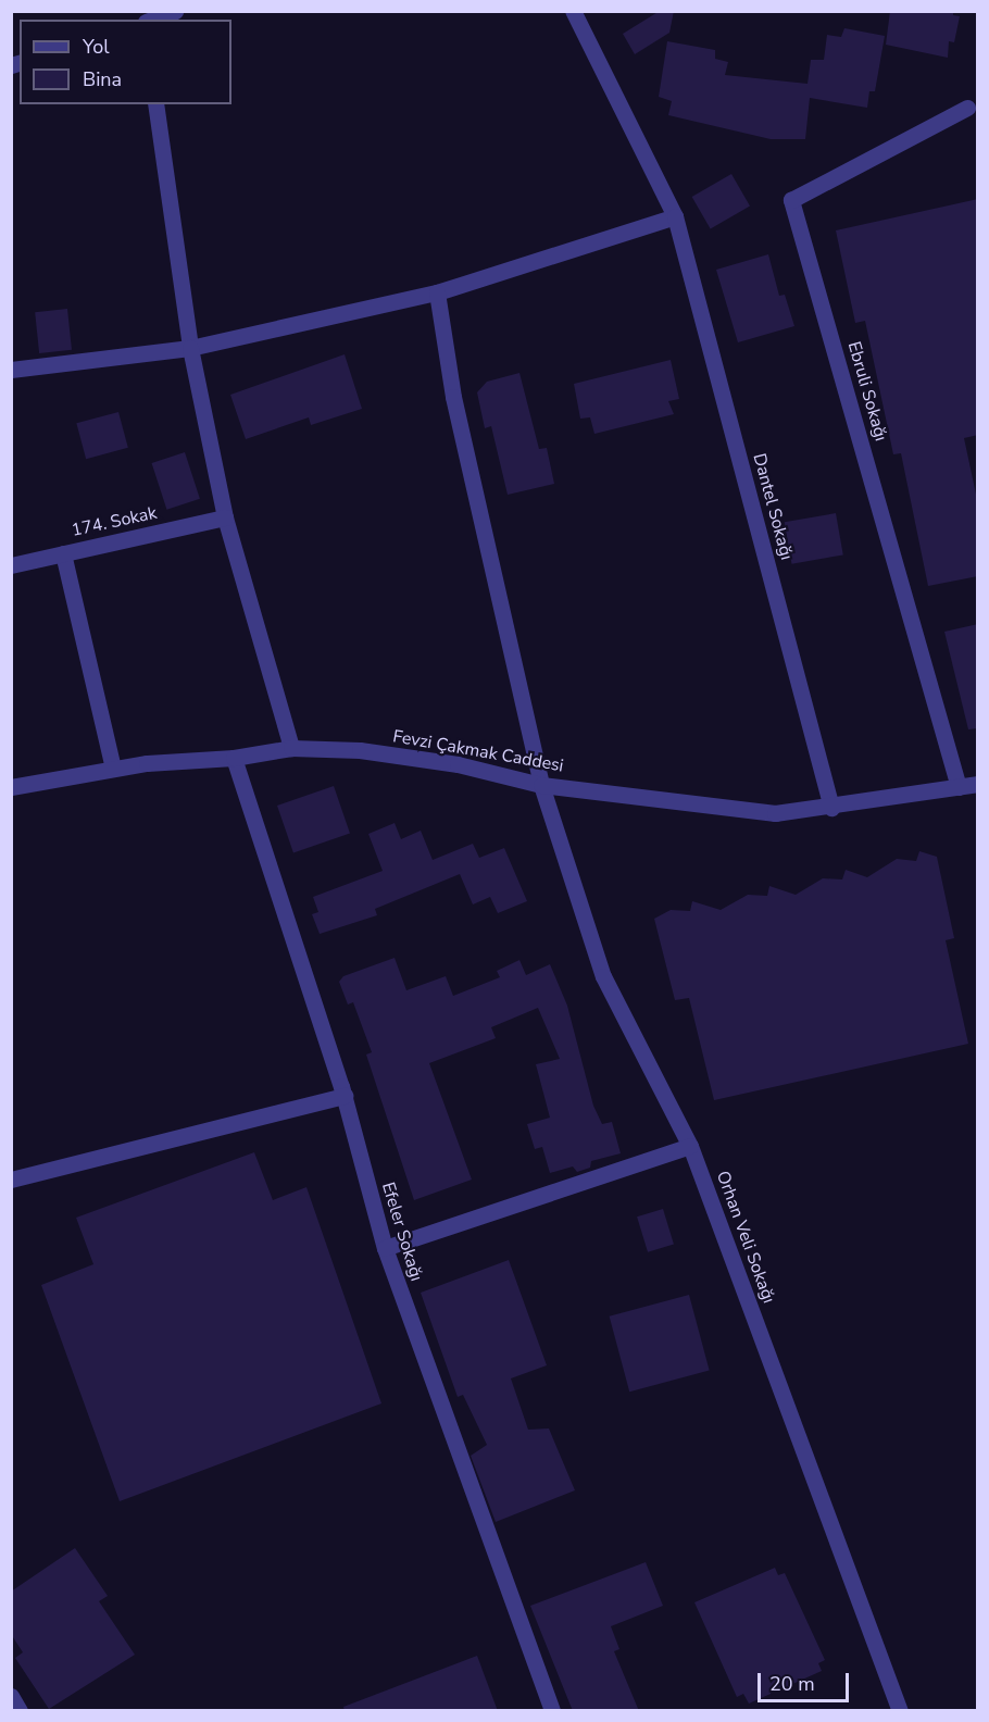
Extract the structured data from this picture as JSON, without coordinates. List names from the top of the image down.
{
  "streets": {
    "street": [
      "Ebruli Sokağı",
      "Dantel Sokağı",
      "174. Sokak",
      "Fevzi Çakmak Caddesi",
      "Efeler Sokağı",
      "Orhan Veli Sokağı"
    ]
  },
  "crossings": [
    ["Ebruli Sokağı", "Fevzi Çakmak Caddesi"],
    ["Dantel Sokağı", "Fevzi Çakmak Caddesi"],
    ["Fevzi Çakmak Caddesi", "Efeler Sokağı"],
    ["Fevzi Çakmak Caddesi", "Orhan Veli Sokağı"]
  ],
  "legend": ["Yol", "Bina"],
  "scale_bar": "20 m"
}
